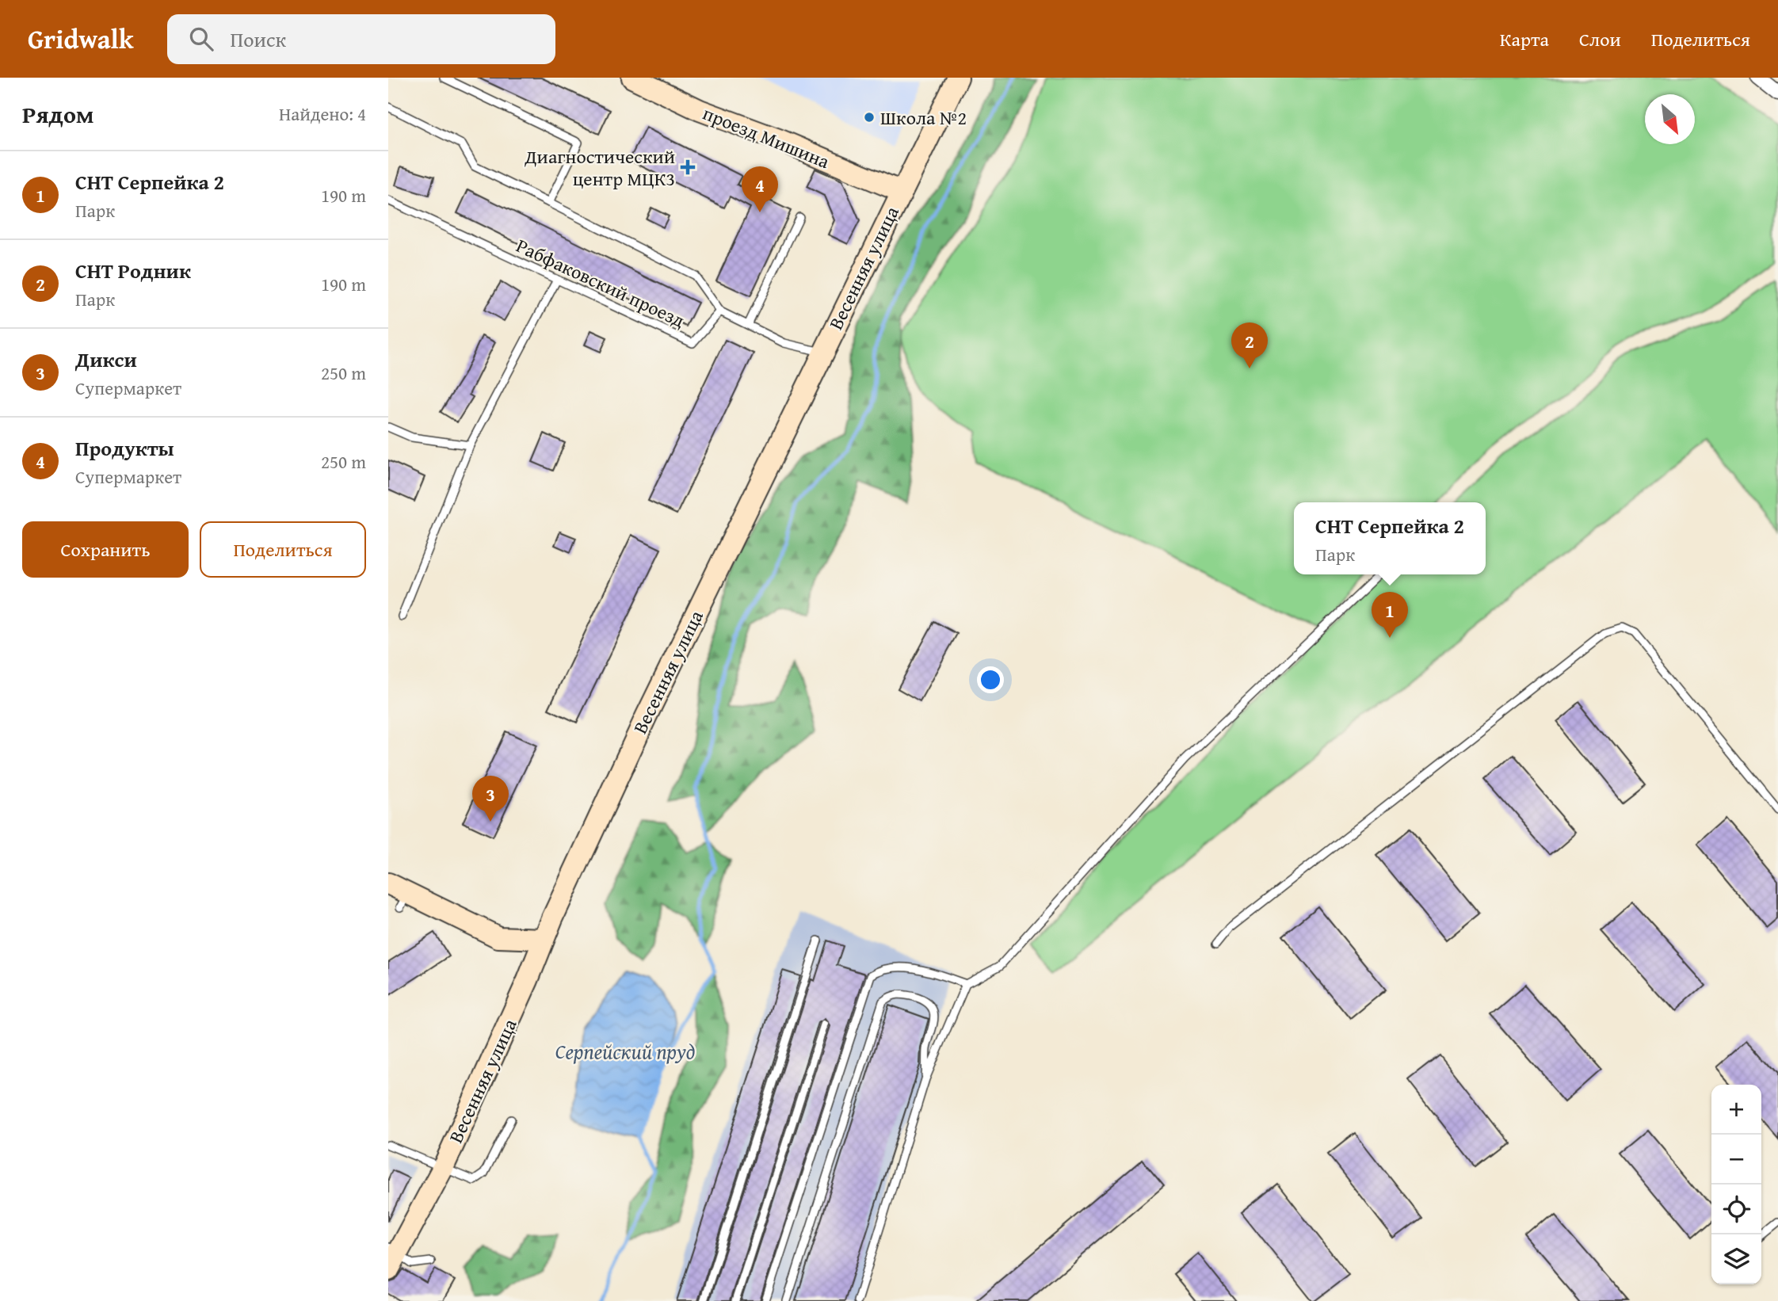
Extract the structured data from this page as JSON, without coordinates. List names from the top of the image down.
{
  "streets": {
    "street": ["проезд Мишина", "Весенняя улица"],
    "lane": ["Рабфаковский проезд"]
  },
  "crossings": [
    ["проезд Мишина", "Весенняя улица"]
  ],
  "water": ["Серпейский пруд"],
  "places": {
    "other": ["Школа №2"],
    "health": ["Диагностический центр МЦК3"]
  },
  "north": "bottom right",
  "page": {
    "header": "Gridwalk",
    "search": "Поиск",
    "nav": ["Карта", "Слои", "Поделиться"],
    "heading": ["Рядом", "Найдено: 4"],
    "list": [
      {
        "mark": "1",
        "name": "СНТ Серпейка 2",
        "note": "Парк",
        "value": "190 m"
      },
      {
        "mark": "2",
        "name": "СНТ Родник",
        "note": "Парк",
        "value": "190 m"
      },
      {
        "mark": "3",
        "name": "Дикси",
        "note": "Супермаркет",
        "value": "250 m"
      },
      {
        "mark": "4",
        "name": "Продукты",
        "note": "Супермаркет",
        "value": "250 m"
      }
    ],
    "pins": [
      "4",
      "2",
      "1",
      "3"
    ],
    "popup": ["СНТ Серпейка 2", "Парк"],
    "buttons": ["Сохранить", "Поделиться"],
    "map_buttons": ["+", "−"]
  }
}
